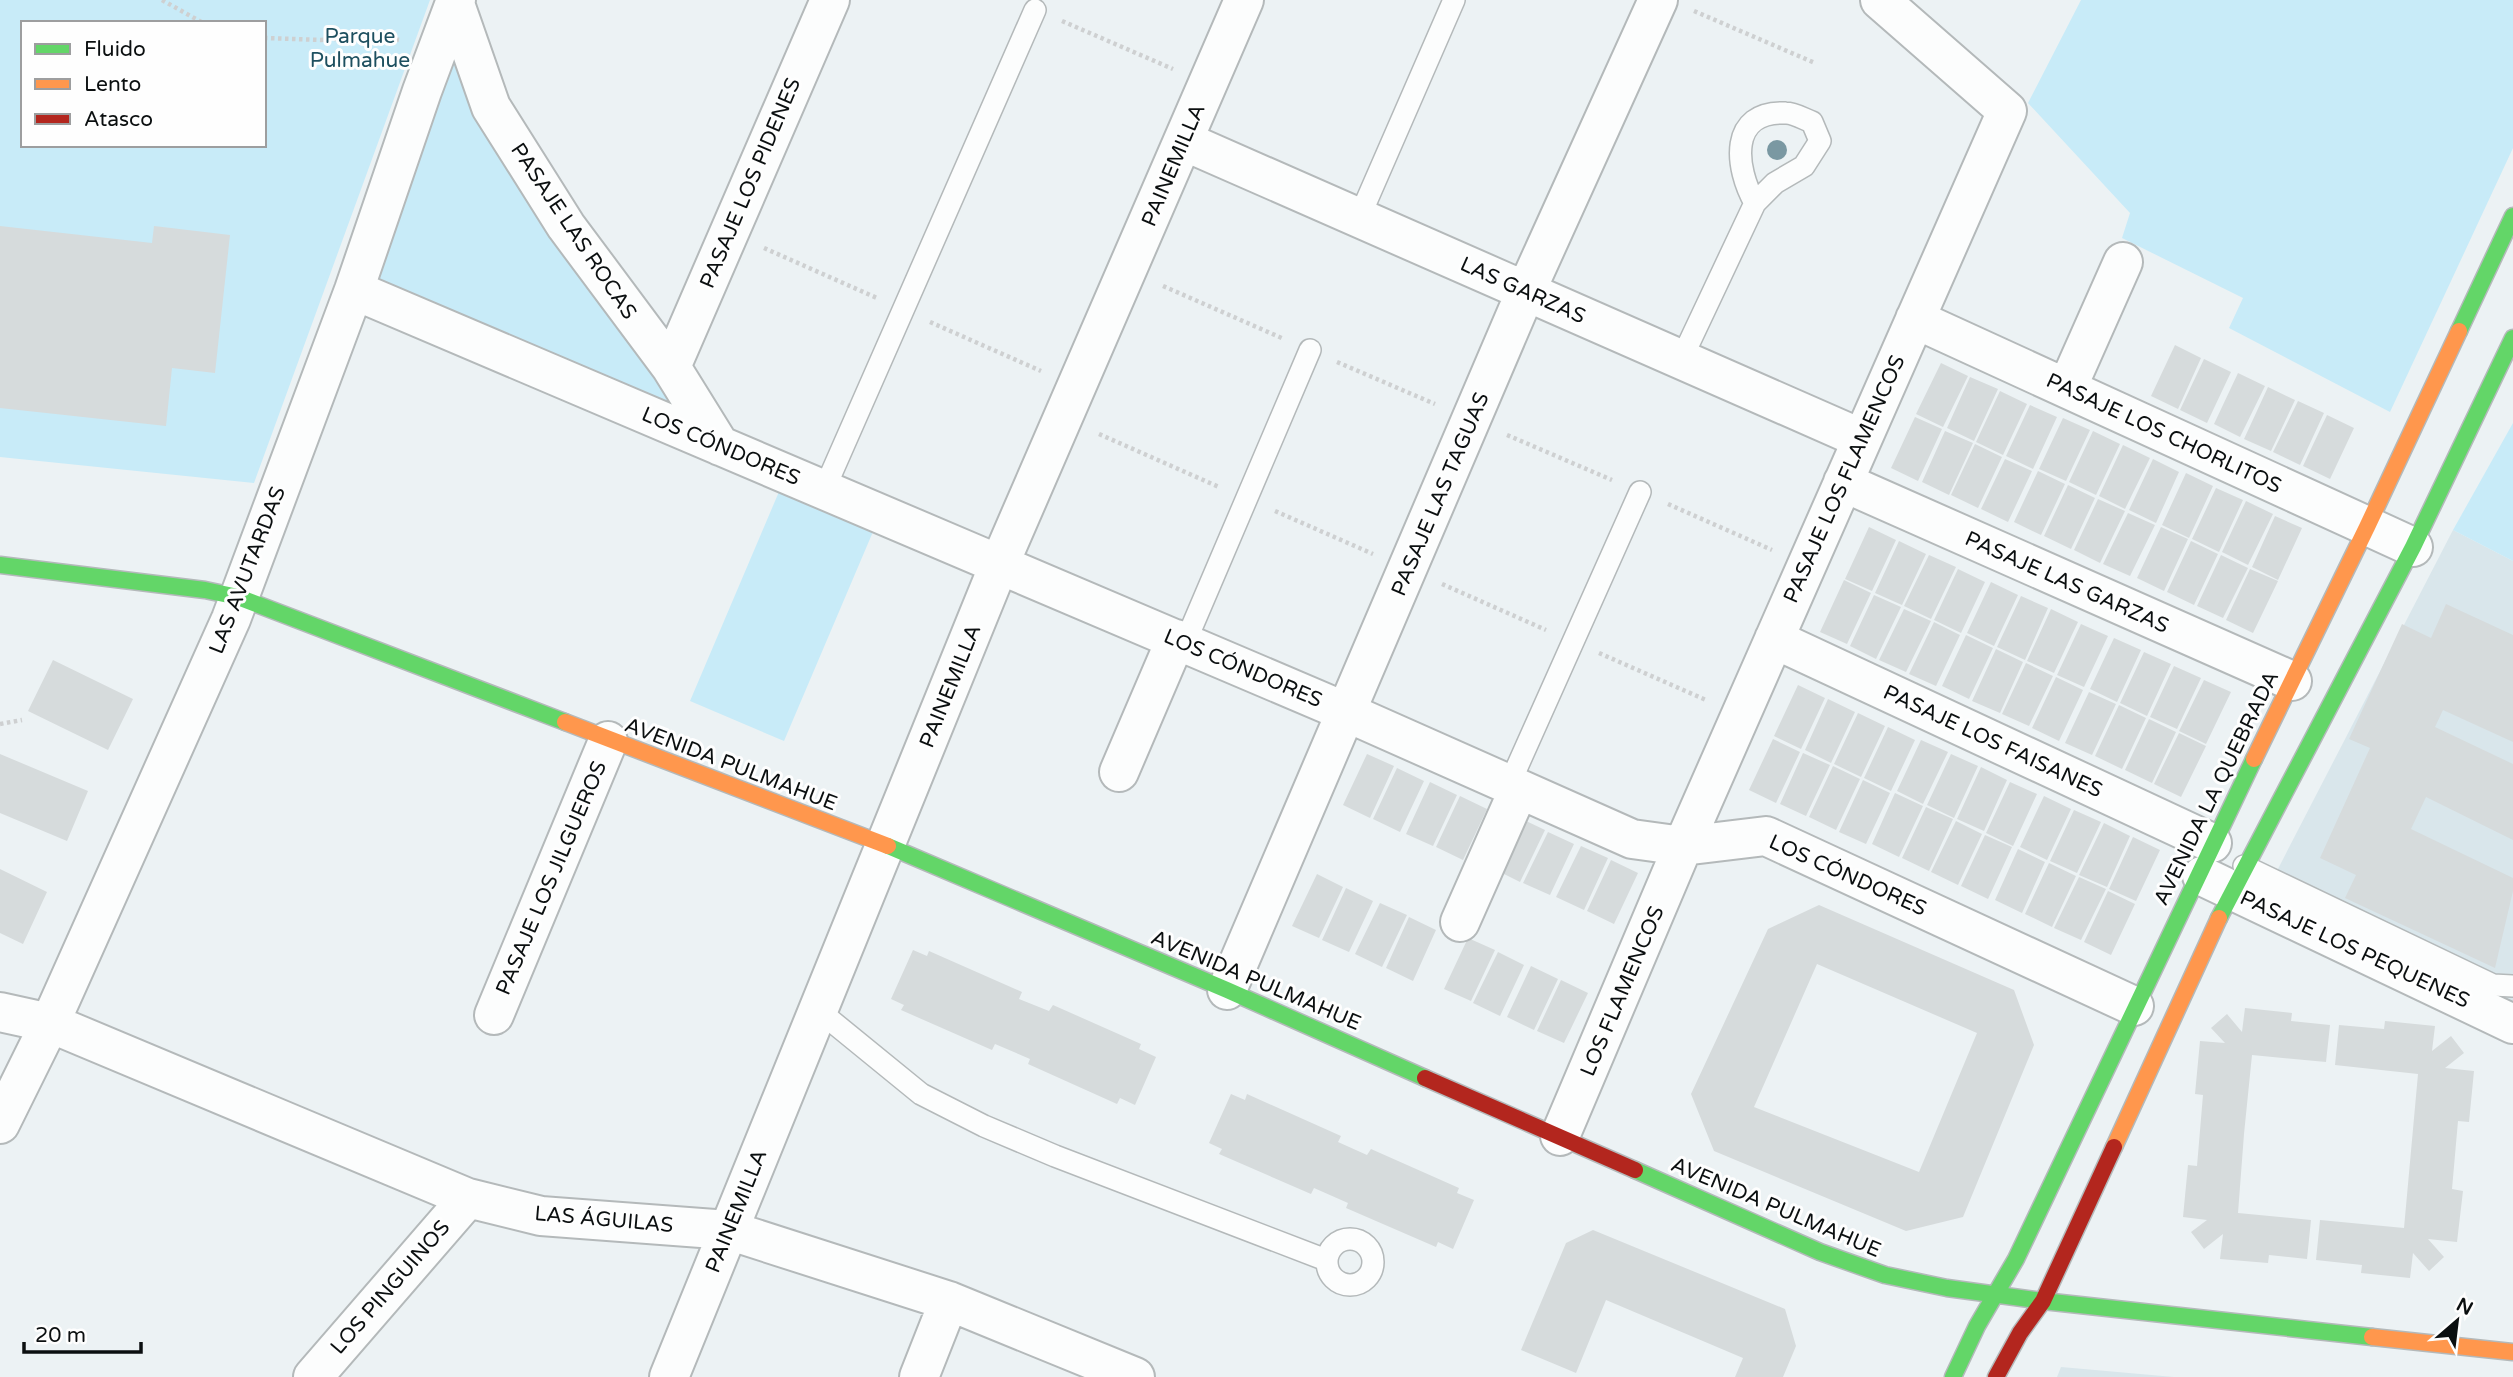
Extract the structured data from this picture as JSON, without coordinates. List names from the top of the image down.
{
  "streets": {
    "street": [
      "PAINEMILLA",
      "PASAJE LOS PIDENES",
      "PASAJE LAS ROCAS",
      "LAS GARZAS",
      "PASAJE LOS CHORLITOS",
      "LOS CÓNDORES",
      "PASAJE LOS FLAMENCOS",
      "PASAJE LAS TAGUAS",
      "LAS AVUTARDAS",
      "PASAJE LAS GARZAS",
      "PASAJE LOS FAISANES",
      "AVENIDA PULMAHUE",
      "AVENIDA LA QUEBRADA",
      "PASAJE LOS JILGUEROS",
      "PASAJE LOS PEQUENES",
      "LOS FLAMENCOS",
      "LAS ÁGUILAS",
      "LOS PINGUINOS"
    ]
  },
  "crossings": [
    ["PAINEMILLA", "LAS GARZAS"],
    ["PAINEMILLA", "LOS CÓNDORES"],
    ["PAINEMILLA", "AVENIDA PULMAHUE"],
    ["PAINEMILLA", "LAS ÁGUILAS"],
    ["PASAJE LOS PIDENES", "PASAJE LAS ROCAS"],
    ["PASAJE LAS ROCAS", "LOS CÓNDORES"],
    ["PASAJE LAS ROCAS", "LAS AVUTARDAS"],
    ["LAS GARZAS", "PASAJE LOS FLAMENCOS"],
    ["LAS GARZAS", "PASAJE LAS TAGUAS"],
    ["PASAJE LOS CHORLITOS", "PASAJE LOS FLAMENCOS"],
    ["PASAJE LOS CHORLITOS", "AVENIDA LA QUEBRADA"],
    ["LOS CÓNDORES", "PASAJE LOS FLAMENCOS"],
    ["LOS CÓNDORES", "PASAJE LAS TAGUAS"],
    ["LOS CÓNDORES", "LAS AVUTARDAS"],
    ["LOS CÓNDORES", "AVENIDA LA QUEBRADA"],
    ["LOS CÓNDORES", "LOS FLAMENCOS"],
    ["PASAJE LOS FLAMENCOS", "PASAJE LAS GARZAS"],
    ["PASAJE LOS FLAMENCOS", "PASAJE LOS FAISANES"],
    ["PASAJE LOS FLAMENCOS", "LOS FLAMENCOS"],
    ["PASAJE LAS TAGUAS", "AVENIDA PULMAHUE"],
    ["LAS AVUTARDAS", "AVENIDA PULMAHUE"],
    ["LAS AVUTARDAS", "LAS ÁGUILAS"],
    ["PASAJE LAS GARZAS", "AVENIDA LA QUEBRADA"],
    ["PASAJE LOS FAISANES", "AVENIDA LA QUEBRADA"],
    ["PASAJE LOS FAISANES", "PASAJE LOS PEQUENES"],
    ["AVENIDA PULMAHUE", "AVENIDA LA QUEBRADA"],
    ["AVENIDA PULMAHUE", "PASAJE LOS JILGUEROS"],
    ["AVENIDA PULMAHUE", "LOS FLAMENCOS"],
    ["AVENIDA LA QUEBRADA", "PASAJE LOS PEQUENES"],
    ["LAS ÁGUILAS", "LOS PINGUINOS"]
  ],
  "parks": ["Parque Pulmahue"],
  "legend": ["Fluido", "Lento", "Atasco"],
  "scale_bar": "20 m",
  "north": "top right"
}
